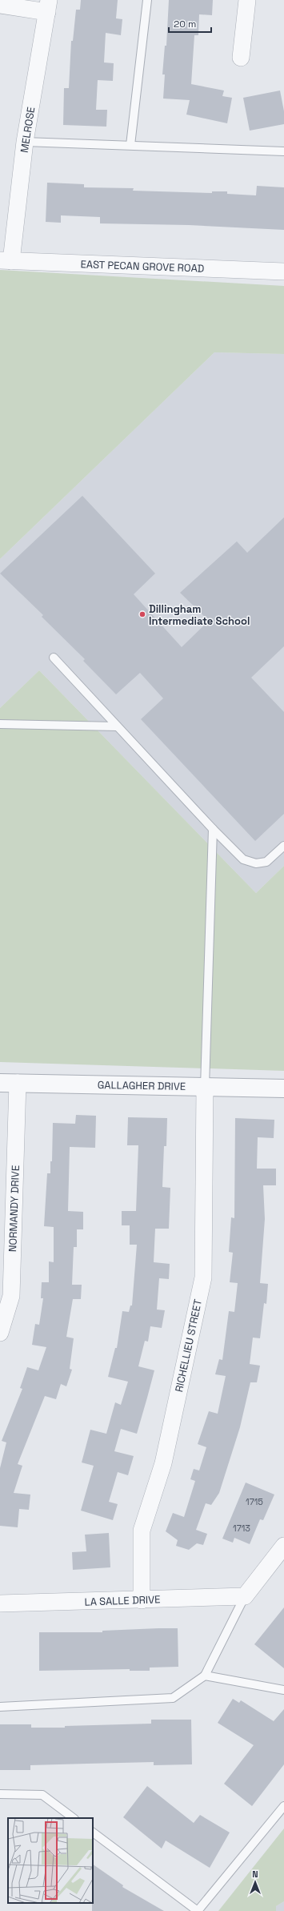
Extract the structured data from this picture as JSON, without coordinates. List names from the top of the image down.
{
  "streets": {
    "street": [
      "MELROSE",
      "EAST PECAN GROVE ROAD",
      "GALLAGHER DRIVE",
      "NORMANDY DRIVE",
      "RICHELLIEU STREET",
      "LA SALLE DRIVE"
    ]
  },
  "crossings": [
    ["MELROSE", "EAST PECAN GROVE ROAD"],
    ["GALLAGHER DRIVE", "NORMANDY DRIVE"],
    ["GALLAGHER DRIVE", "RICHELLIEU STREET"],
    ["RICHELLIEU STREET", "LA SALLE DRIVE"]
  ],
  "places": ["Dillingham Intermediate School"],
  "house_numbers": ["1715", "1713"],
  "scale_bar": "20 m",
  "north": "top"
}
